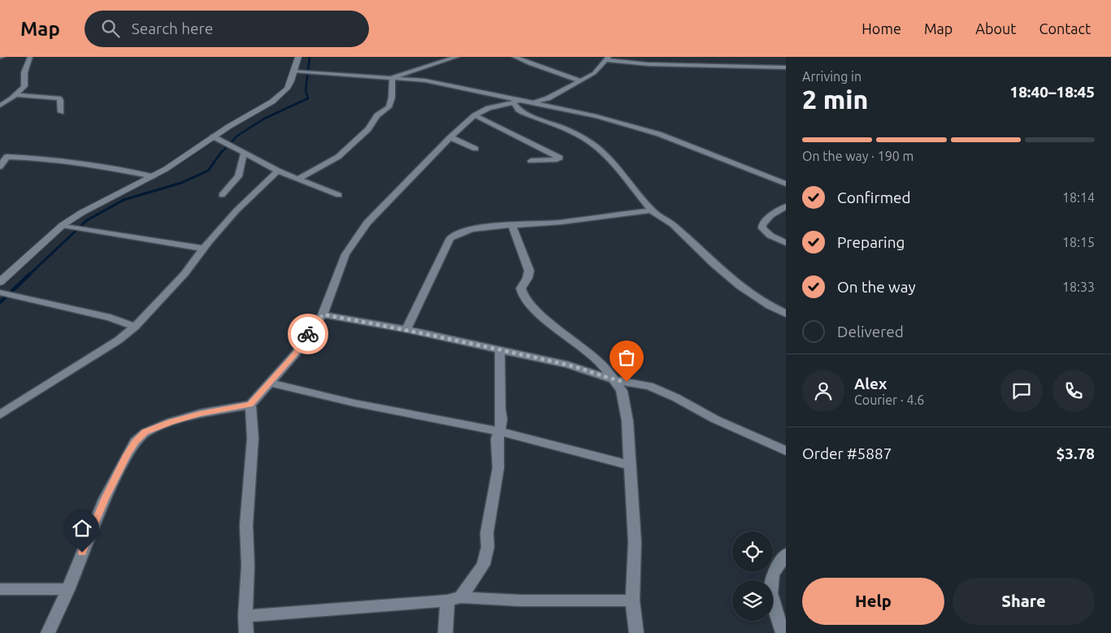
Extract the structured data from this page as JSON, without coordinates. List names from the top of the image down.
{
  "page": {
    "header": "Map",
    "search": "Search here",
    "nav": [
      "Home",
      "Map",
      "About",
      "Contact"
    ],
    "heading": ["2 min", "Arriving in", "18:40–18:45"],
    "panel": [
      "Alex",
      "Courier · 4.6",
      "Order #5887",
      "$3.78"
    ],
    "bar": "On the way · 190 m",
    "list": [
      ["Confirmed", "18:14"],
      ["Preparing", "18:15"],
      ["On the way", "18:33"],
      "Delivered"
    ],
    "buttons": ["Help", "Share"]
  }
}
